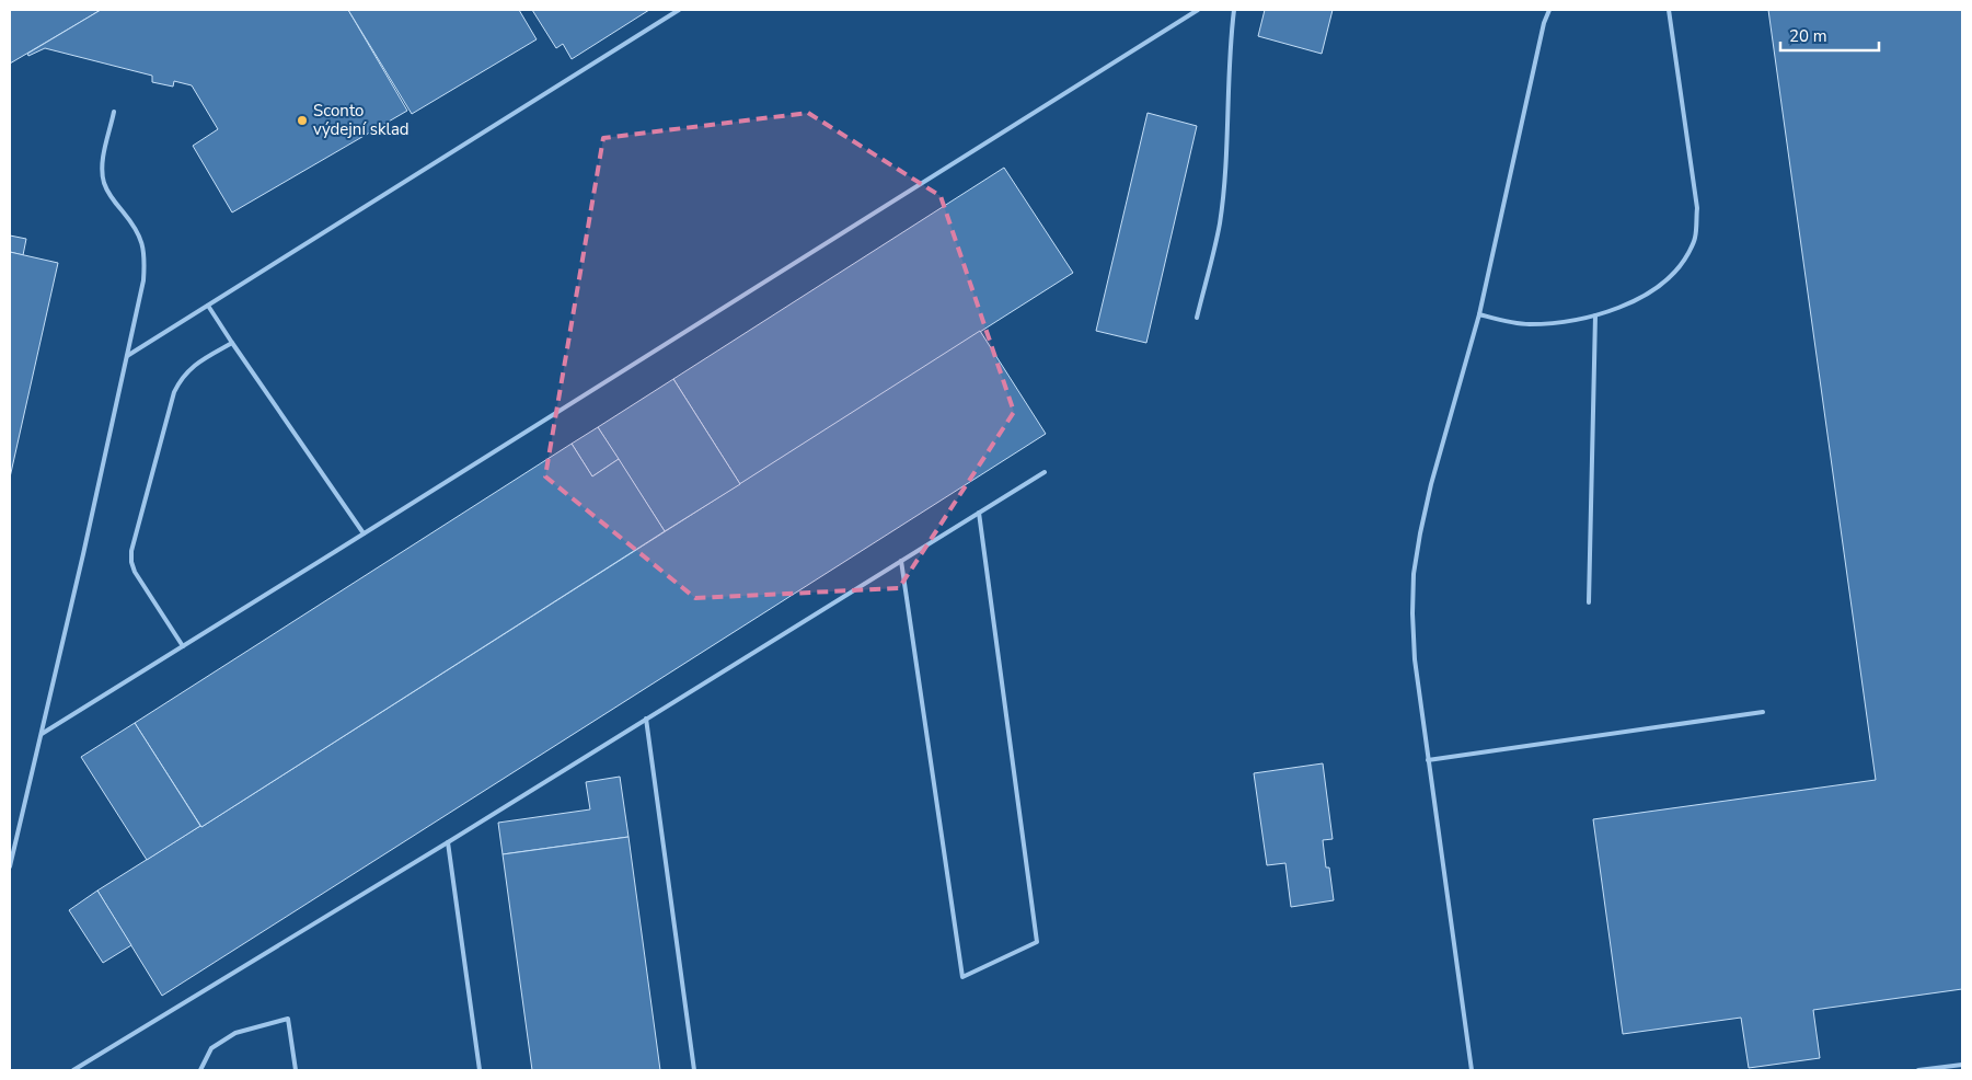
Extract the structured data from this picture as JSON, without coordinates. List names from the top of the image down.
{
  "places": ["Sconto výdejní sklad"],
  "scale_bar": "20 m"
}
